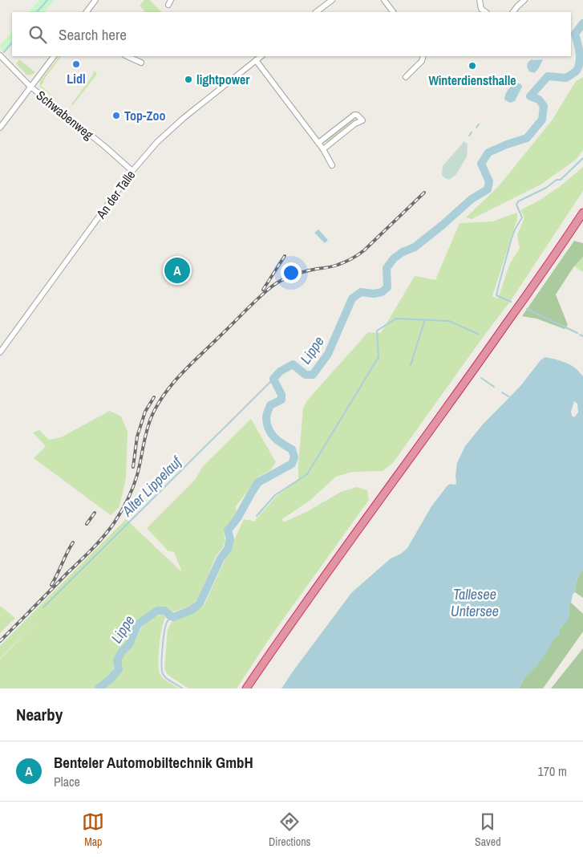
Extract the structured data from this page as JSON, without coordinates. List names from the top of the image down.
{
  "streets": {
    "street": ["Schwabenweg", "An der Talle"]
  },
  "crossings": [
    ["Schwabenweg", "An der Talle"]
  ],
  "water": ["Lippe", "Alter Lippelauf", "Tallesee Untersee"],
  "places": [
    "Lidl",
    "Winterdiensthalle",
    "lightpower",
    "Top-Zoo"
  ],
  "page": {
    "search": "Search here",
    "pins": "A",
    "heading": "Nearby",
    "list": [
      {
        "mark": "A",
        "name": "Benteler Automobiltechnik GmbH",
        "note": "Place",
        "value": "170 m"
      }
    ],
    "nav": ["Map", "Directions", "Saved"]
  }
}
